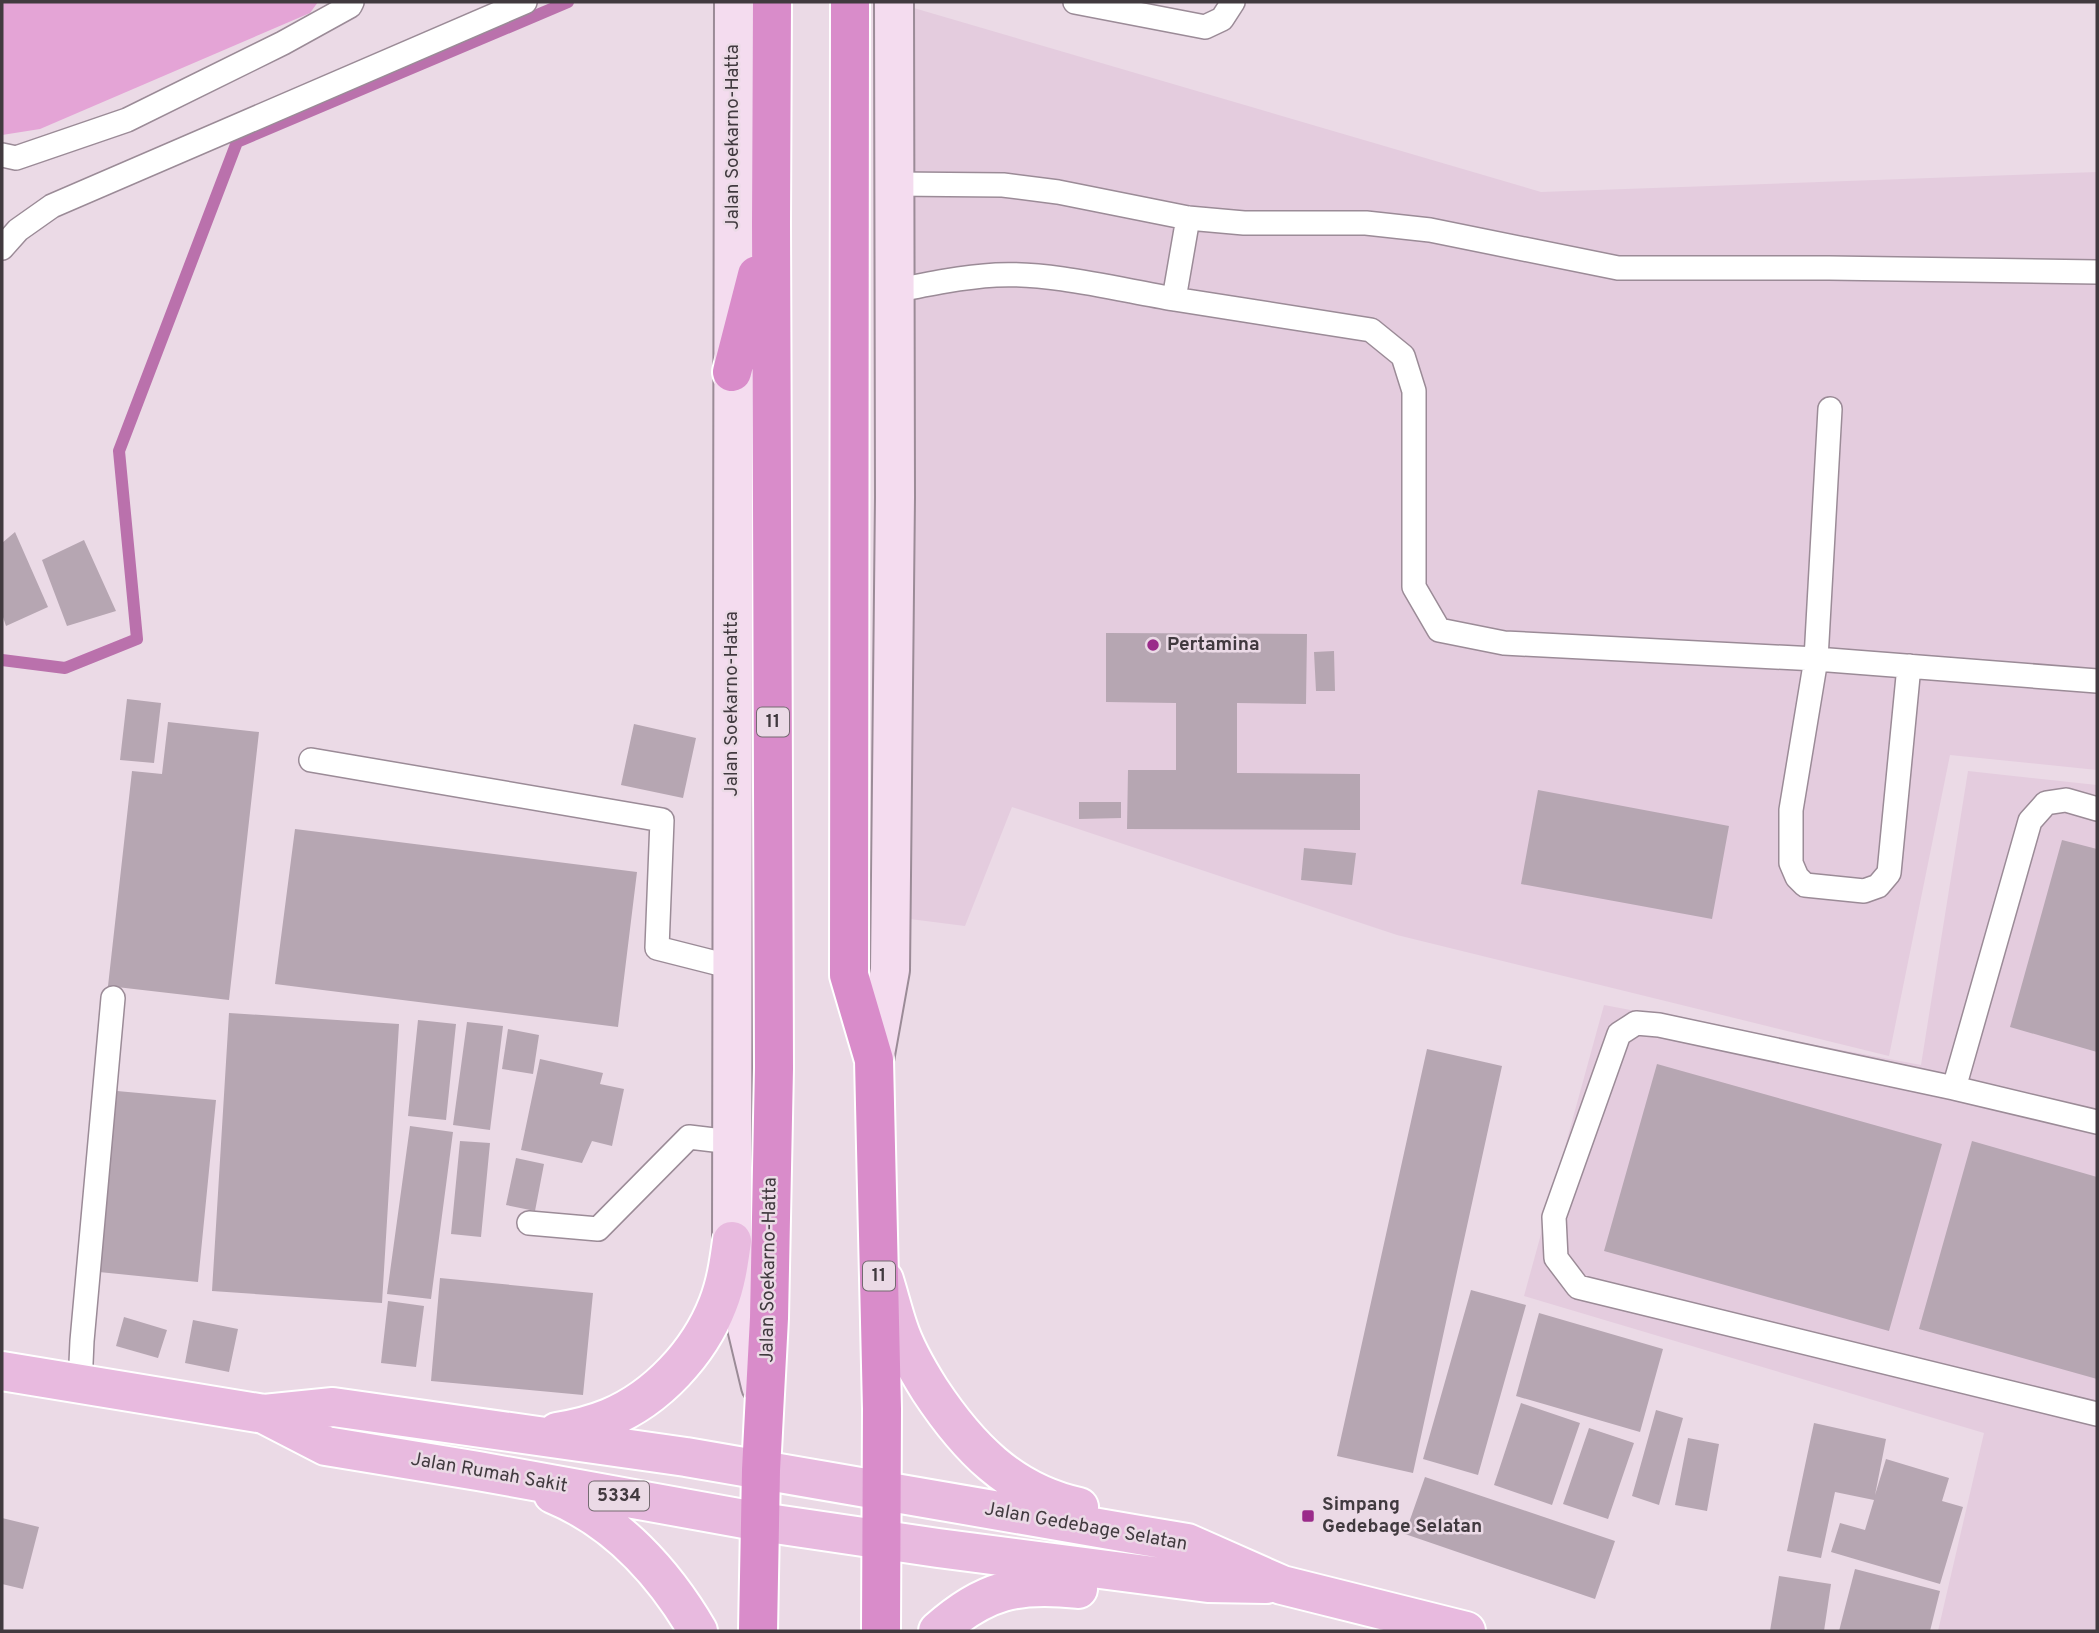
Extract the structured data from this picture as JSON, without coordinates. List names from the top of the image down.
{
  "streets": {
    "highway": ["Jalan Soekarno-Hatta", "11"],
    "main road": ["Jalan Rumah Sakit", "5334", "Jalan Gedebage Selatan"]
  },
  "crossings": [
    ["Jalan Soekarno-Hatta", "Jalan Rumah Sakit"],
    ["Jalan Soekarno-Hatta", "Jalan Gedebage Selatan"],
    ["11", "Jalan Rumah Sakit"],
    ["11", "Jalan Gedebage Selatan"],
    ["Jalan Rumah Sakit", "Jalan Gedebage Selatan"]
  ],
  "places": {
    "other": ["Pertamina"],
    "transit": ["Simpang Gedebage Selatan"]
  }
}
